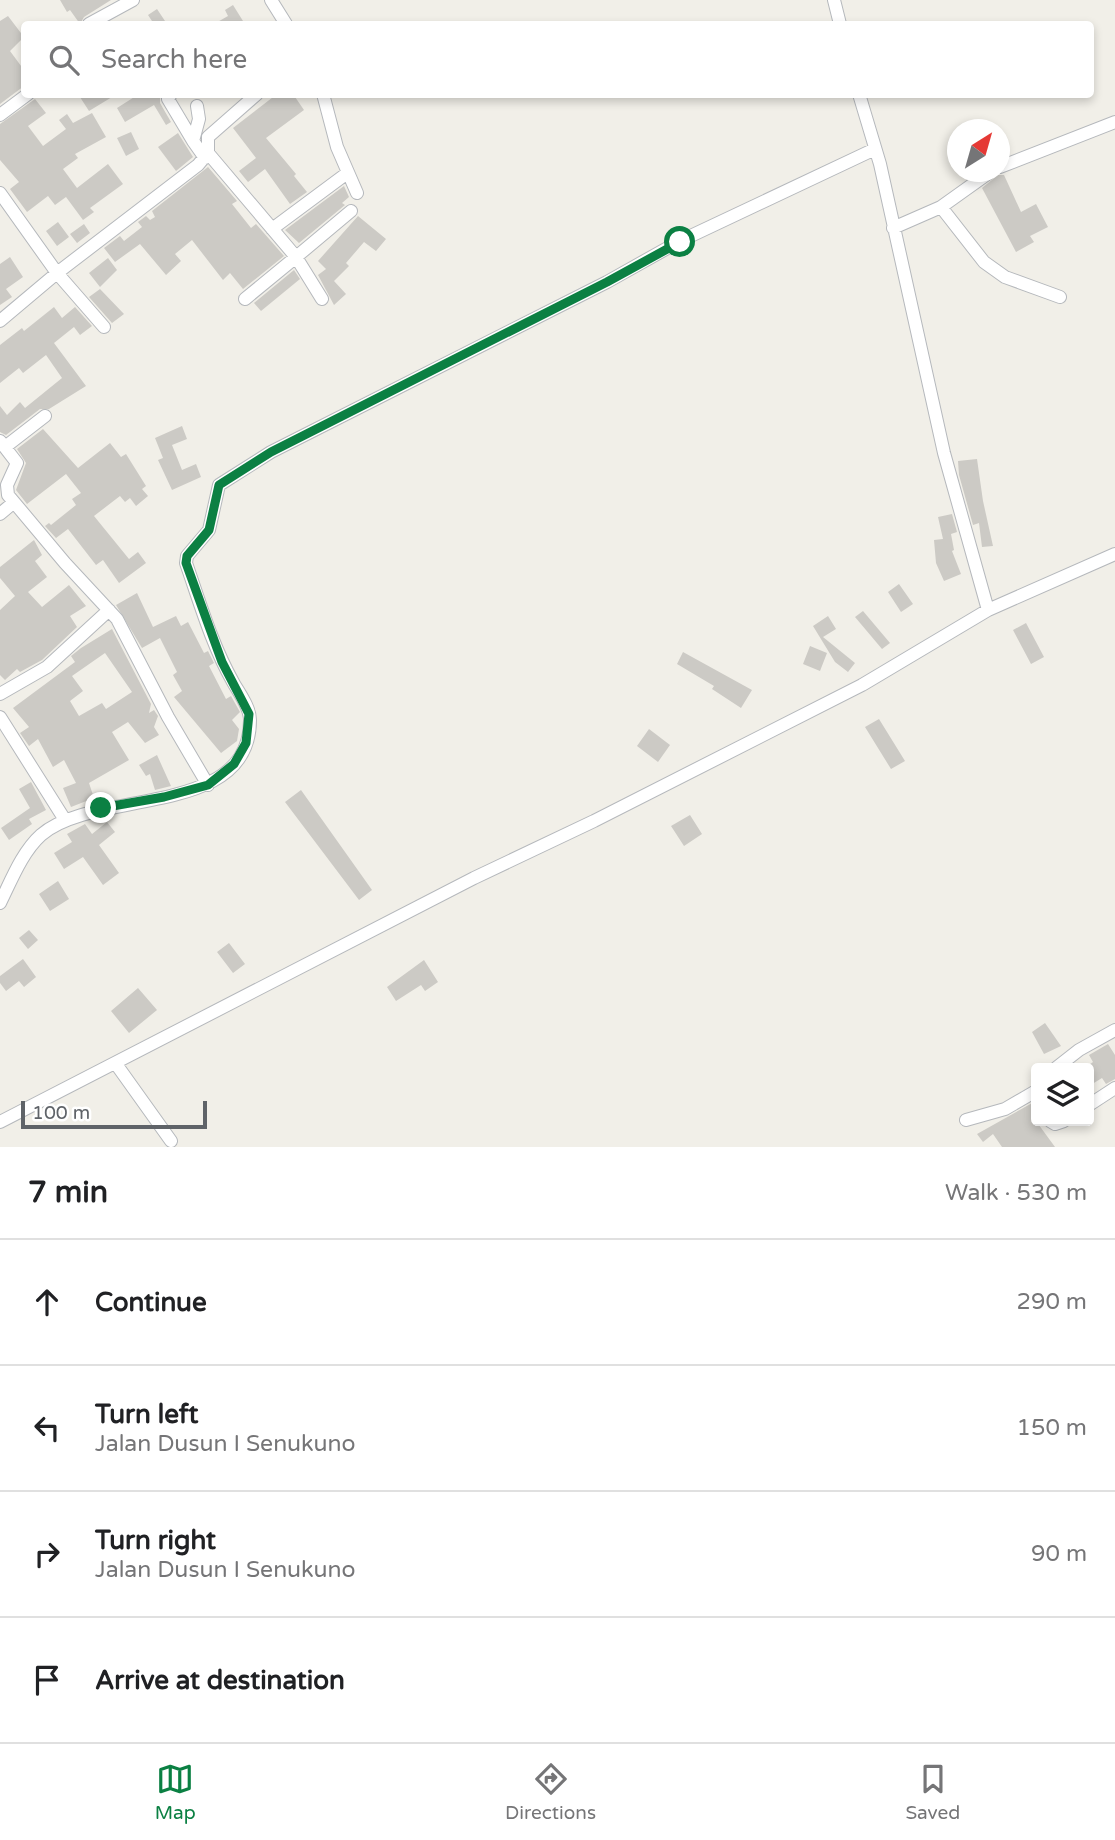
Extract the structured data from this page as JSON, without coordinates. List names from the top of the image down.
{
  "scale_bar": "100 m",
  "north": "top right",
  "page": {
    "search": "Search here",
    "scale": "100 m",
    "heading": ["7 min", "Walk · 530 m"],
    "list": [
      ["Continue", "290 m"],
      ["Turn left", "Jalan Dusun I Senukuno", "150 m"],
      ["Turn right", "Jalan Dusun I Senukuno", "90 m"],
      "Arrive at destination"
    ],
    "nav": ["Map", "Directions", "Saved"]
  }
}
